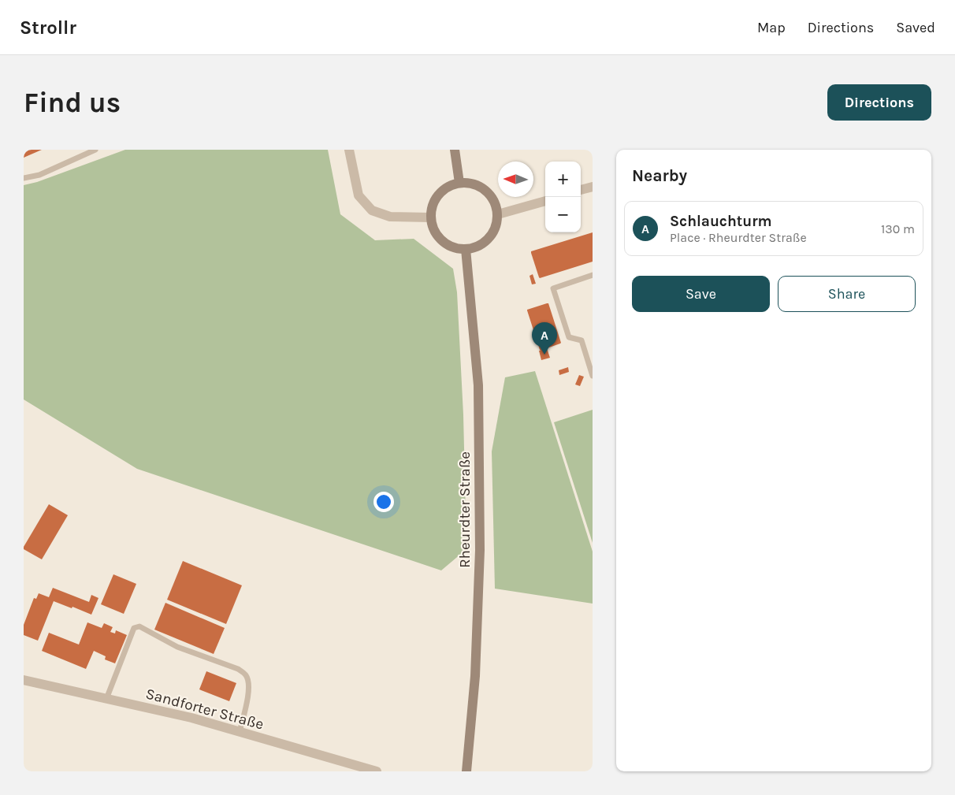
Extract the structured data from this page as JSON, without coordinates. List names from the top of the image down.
{
  "streets": {
    "main road": ["Rheurdter Straße"],
    "street": ["Sandforter Straße"]
  },
  "north": "left",
  "page": {
    "header": "Strollr",
    "nav": ["Map", "Directions", "Saved"],
    "buttons": [
      "Directions",
      ["Save", "Share"]
    ],
    "title": "Find us",
    "heading": "Nearby",
    "map_buttons": ["+", "−"],
    "list": [
      {
        "mark": "A",
        "name": "Schlauchturm",
        "note": "Place · Rheurdter Straße",
        "value": "130 m"
      }
    ],
    "pins": "A"
  }
}
